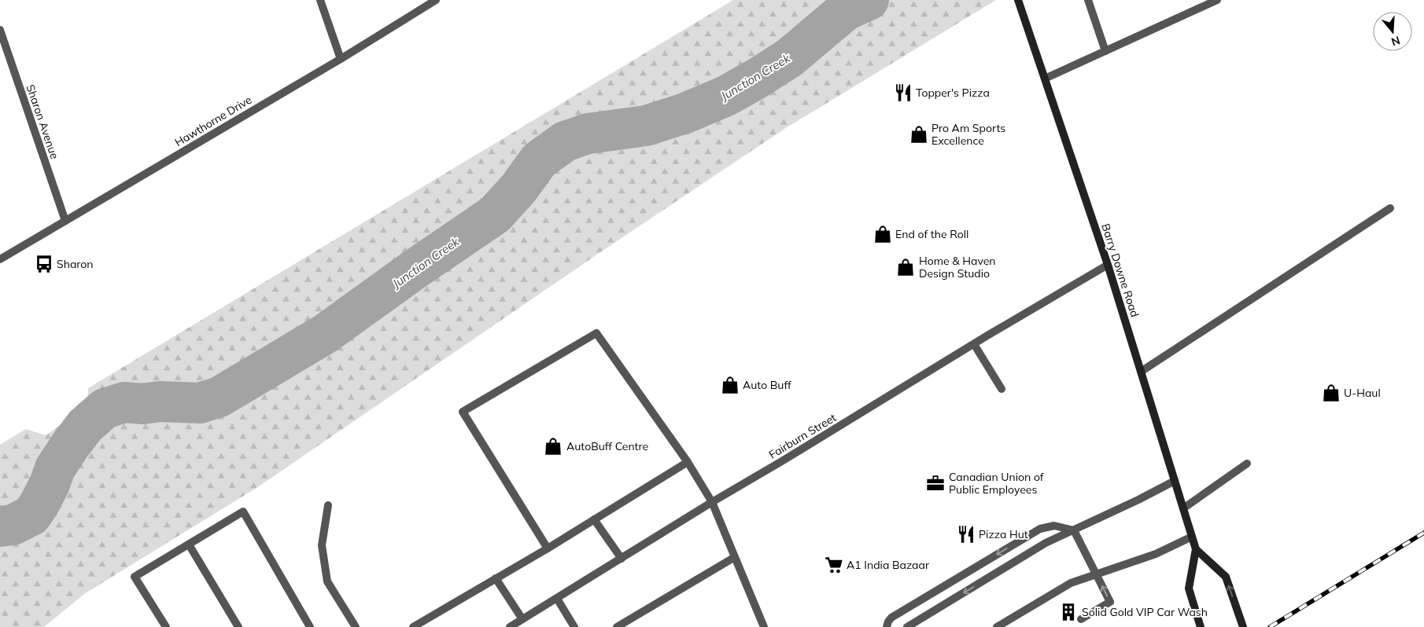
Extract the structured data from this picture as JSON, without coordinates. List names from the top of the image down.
{
  "streets": {
    "main road": ["Barry Downe Road"],
    "street": ["Hawthorne Drive", "Sharon Avenue", "Fairburn Street"]
  },
  "crossings": [
    ["Hawthorne Drive", "Sharon Avenue"],
    ["Barry Downe Road", "Fairburn Street"]
  ],
  "water": ["Junction Creek"],
  "places": {
    "restaurant": ["Topper's Pizza", "Pizza Hut"],
    "shop": [
      "Pro Am Sports Excellence",
      "End of the Roll",
      "Home & Haven Design Studio",
      "Auto Buff",
      "U-Haul",
      "AutoBuff Centre"
    ],
    "bus stop": ["Sharon"],
    "office": ["Canadian Union of Public Employees"],
    "supermarket": ["A1 India Bazaar"],
    "building": ["Solid Gold VIP Car Wash"]
  },
  "north": "bottom"
}
